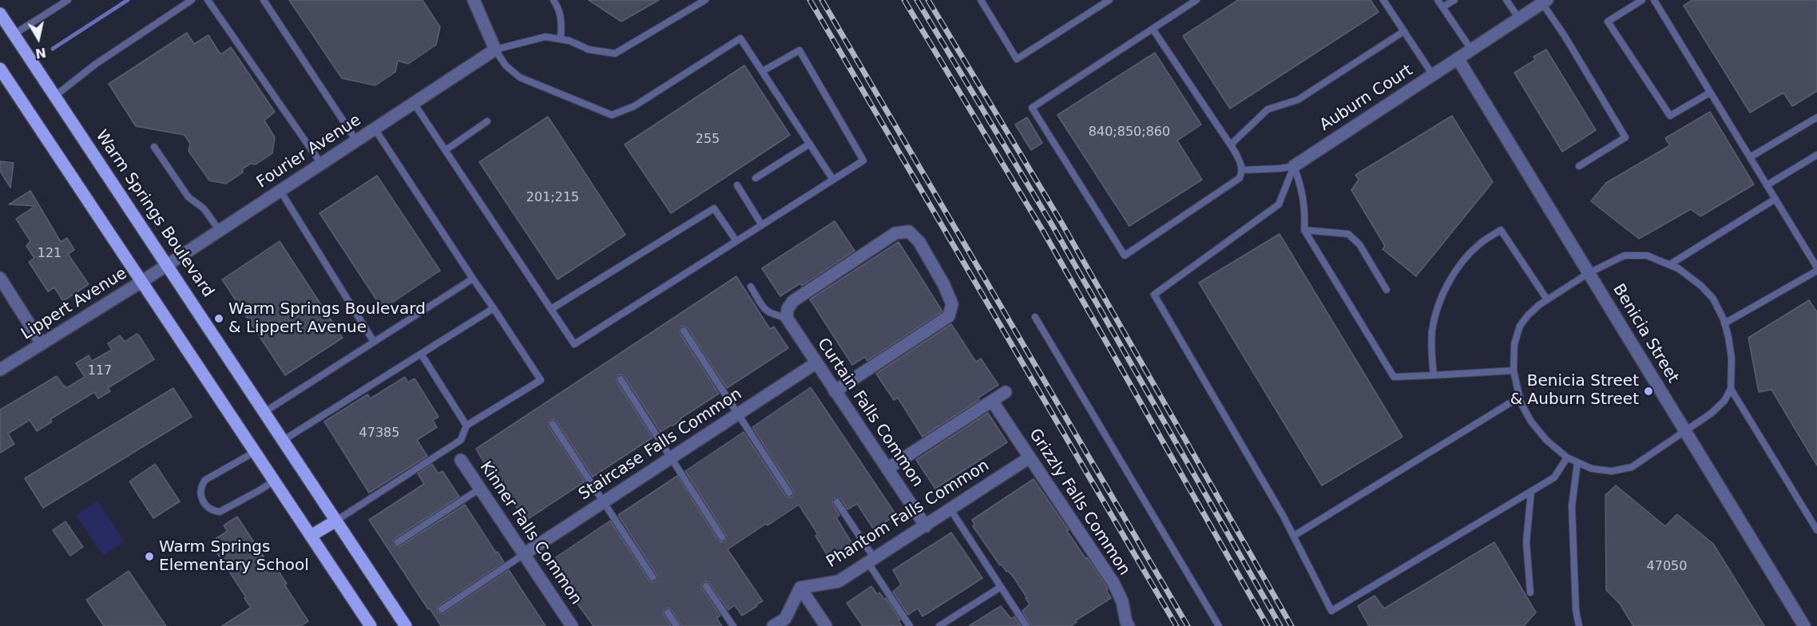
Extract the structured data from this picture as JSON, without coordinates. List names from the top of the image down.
{
  "streets": {
    "main road": ["Warm Springs Boulevard"],
    "street": [
      "Auburn Court",
      "Fourier Avenue",
      "Lippert Avenue",
      "Benicia Street",
      "Curtain Falls Common",
      "Staircase Falls Common",
      "Grizzly Falls Common",
      "Phantom Falls Common",
      "Kinner Falls Common"
    ]
  },
  "crossings": [
    ["Auburn Court", "Benicia Street"],
    ["Fourier Avenue", "Warm Springs Boulevard"],
    ["Fourier Avenue", "Lippert Avenue"],
    ["Curtain Falls Common", "Staircase Falls Common"],
    ["Curtain Falls Common", "Phantom Falls Common"],
    ["Staircase Falls Common", "Kinner Falls Common"],
    ["Grizzly Falls Common", "Phantom Falls Common"]
  ],
  "places": ["Warm Springs Boulevard & Lippert Avenue", "Benicia Street & Auburn Street", "Warm Springs Elementary School"],
  "house_numbers": [
    "840;850;860",
    "255",
    "201;215",
    "121",
    "117",
    "47385",
    "47050"
  ],
  "north": "bottom"
}
